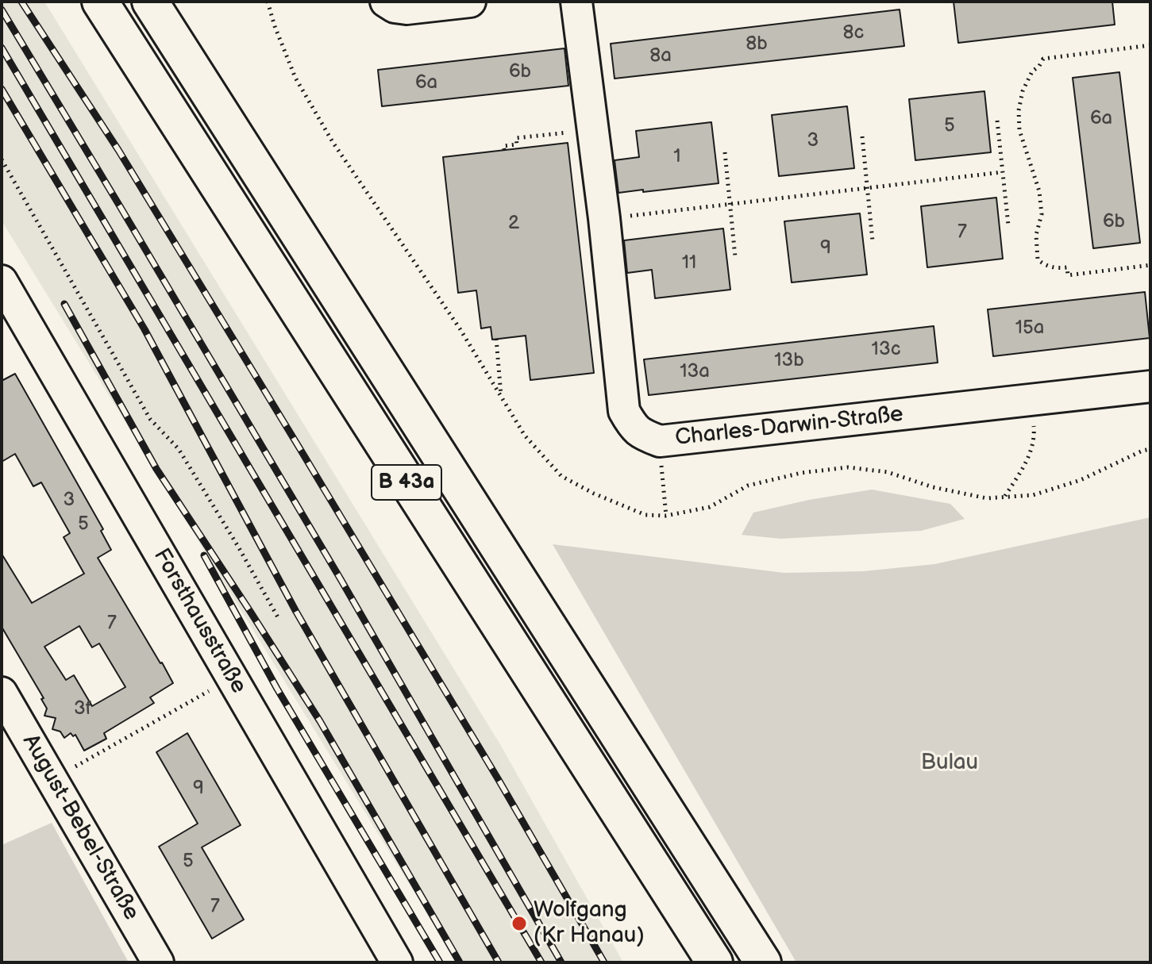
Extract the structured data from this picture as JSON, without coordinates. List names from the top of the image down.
{
  "streets": {
    "highway": ["B 43a"],
    "street": ["Charles-Darwin-Straße", "Forsthausstraße", "August-Bebel-Straße"]
  },
  "parks": ["Bulau"],
  "places": ["Wolfgang (Kr Hanau)"],
  "house_numbers": [
    "8c",
    "8b",
    "8a",
    "6b",
    "6a",
    "6a",
    "5",
    "3",
    "1",
    "6b",
    "2",
    "7",
    "9",
    "11",
    "15a",
    "13c",
    "13b",
    "13a",
    "3",
    "5",
    "7",
    "3f",
    "9",
    "5",
    "7"
  ]
}
